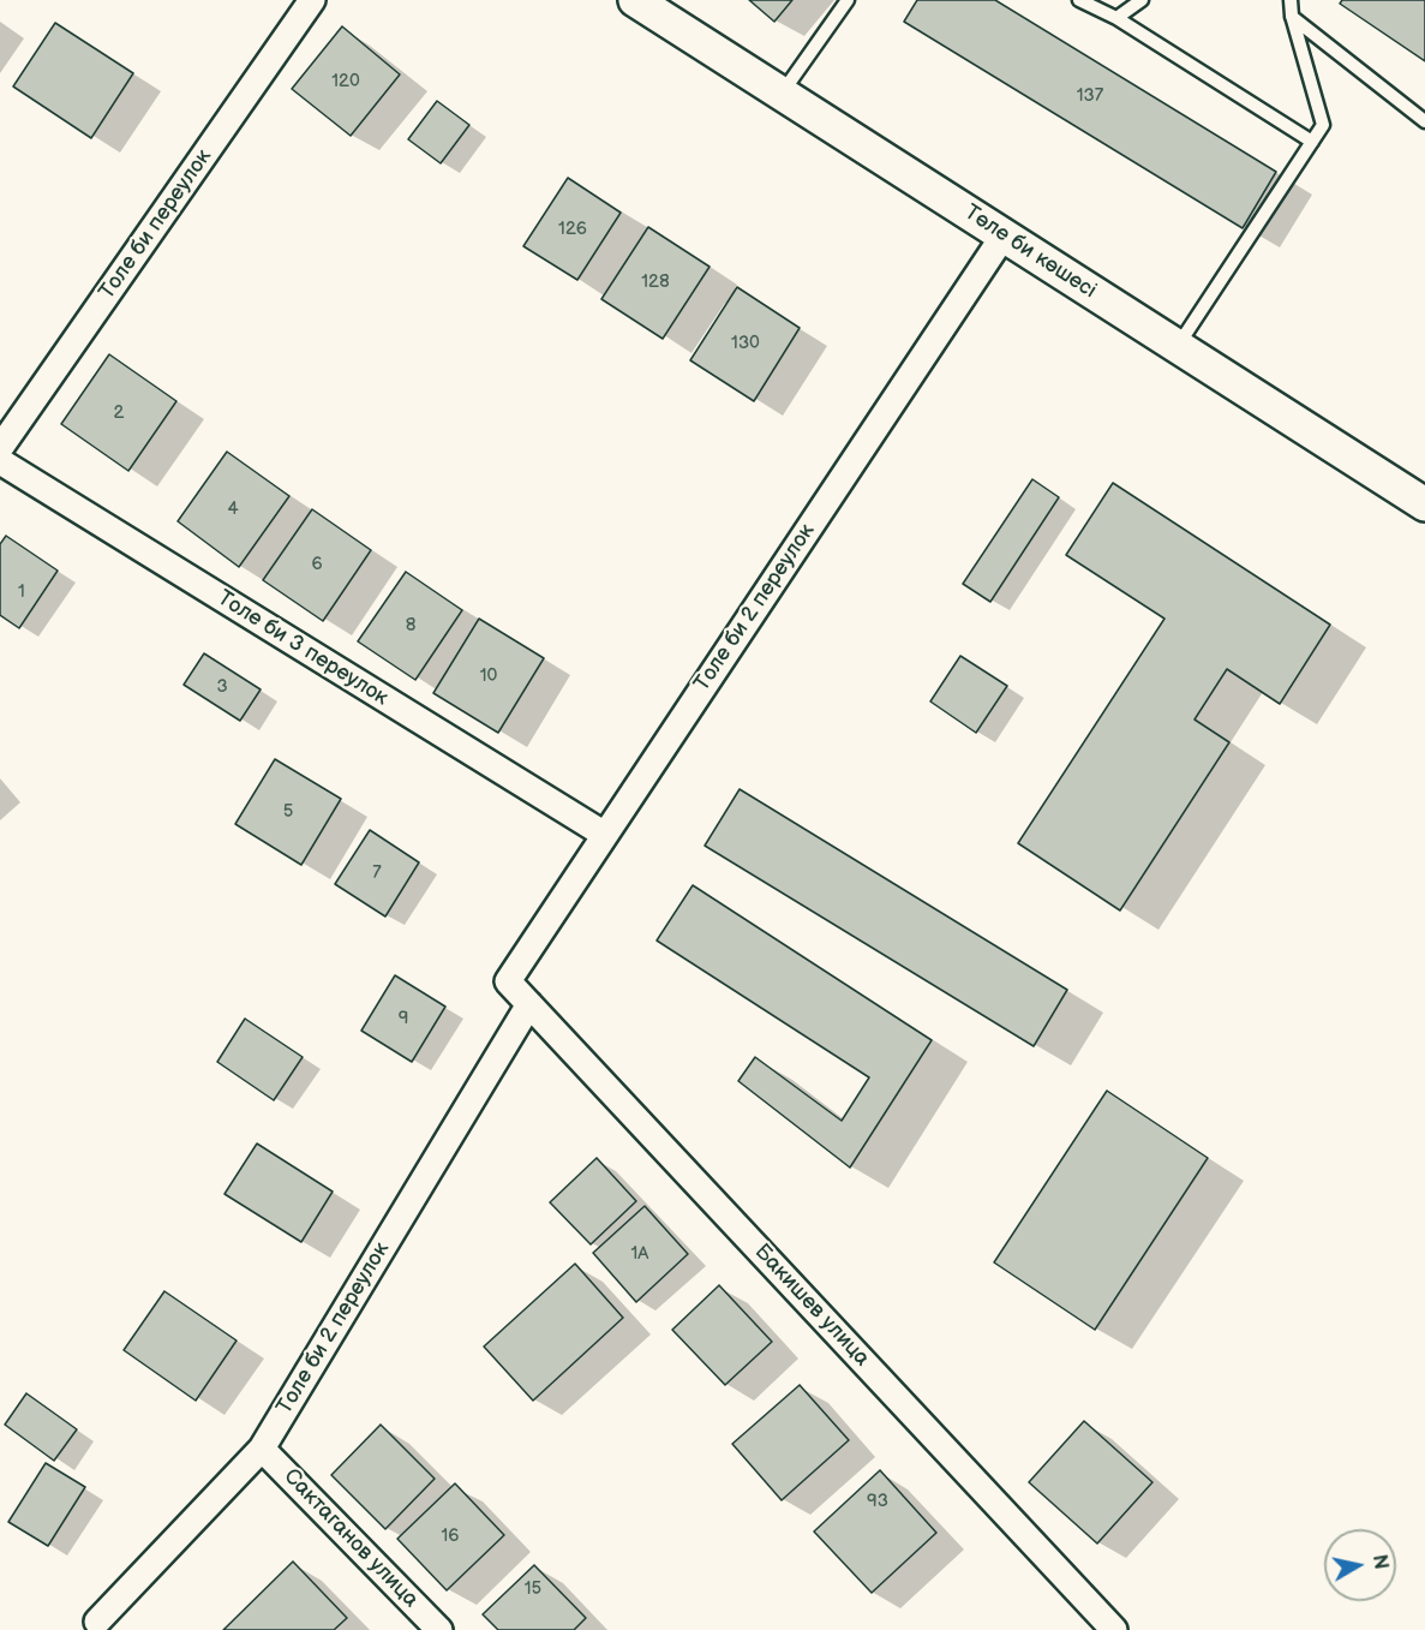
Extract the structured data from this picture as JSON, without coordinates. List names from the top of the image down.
{
  "streets": {
    "street": [
      "Толе би переулок",
      "Төле би көшесі",
      "Толе би 2 переулок",
      "Толе би 3 переулок",
      "Бакишев улица",
      "Сактаганов улица"
    ]
  },
  "crossings": [
    ["Төле би көшесі", "Толе би 2 переулок"],
    ["Толе би 2 переулок", "Толе би 3 переулок"],
    ["Толе би 2 переулок", "Бакишев улица"],
    ["Толе би 2 переулок", "Сактаганов улица"]
  ],
  "house_numbers": [
    "120",
    "137",
    "126",
    "128",
    "130",
    "2",
    "4",
    "6",
    "1",
    "8",
    "10",
    "3",
    "5",
    "7",
    "9",
    "1А",
    "93",
    "16",
    "15"
  ],
  "north": "right"
}
